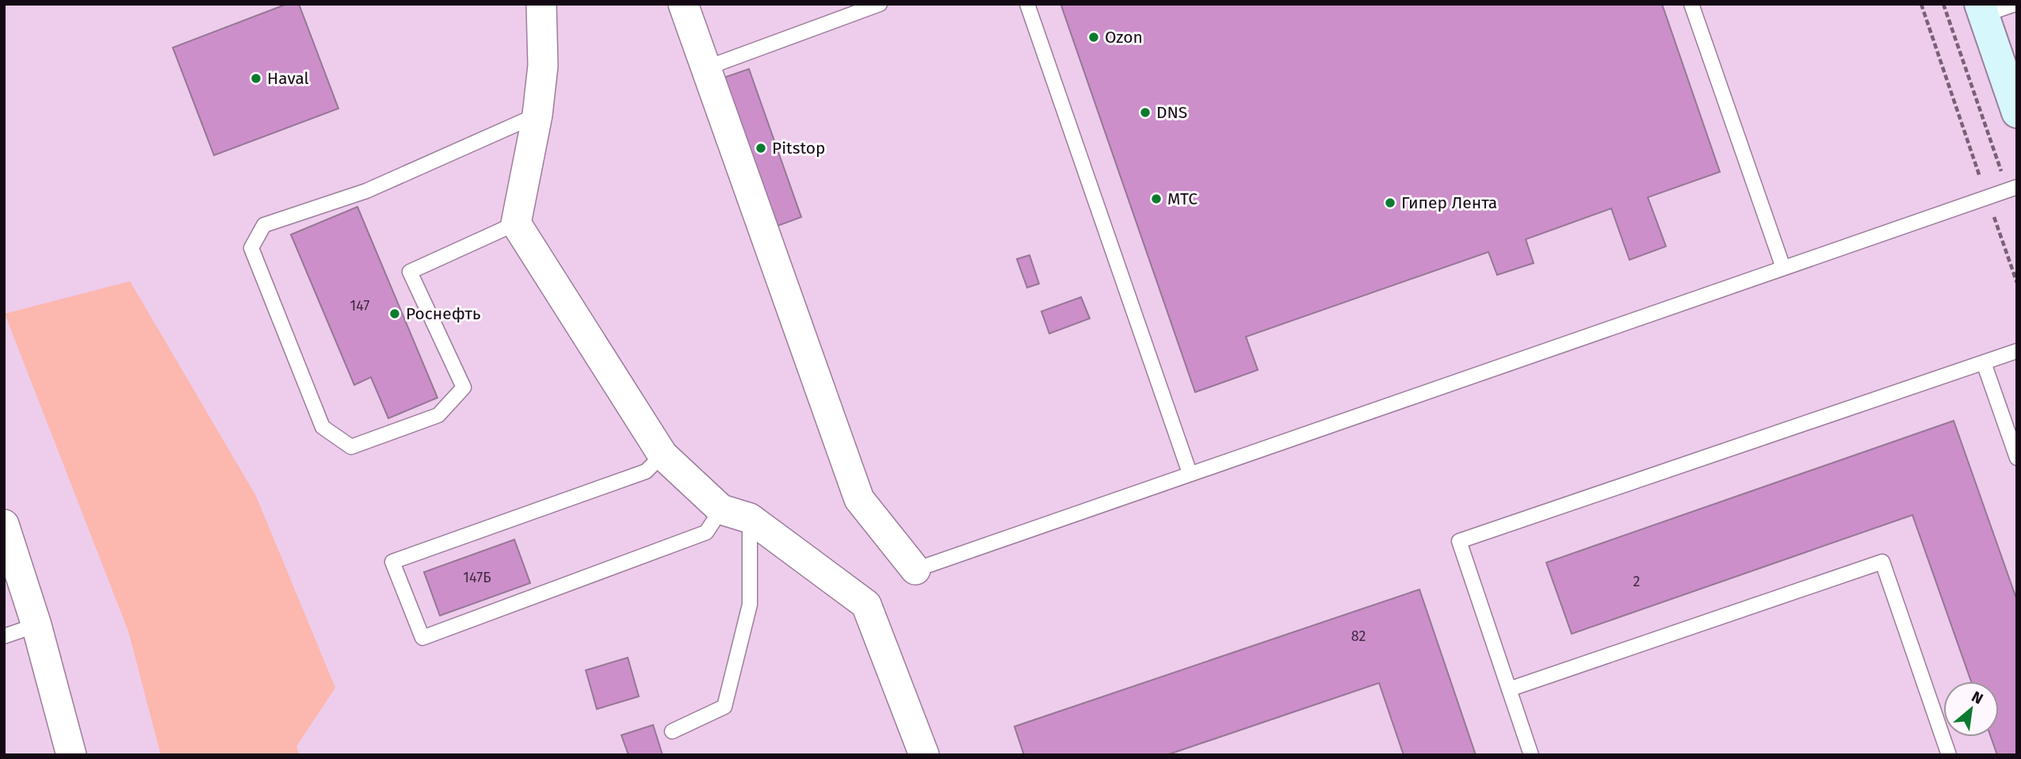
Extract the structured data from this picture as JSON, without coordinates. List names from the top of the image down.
{
  "places": [
    "Ozon",
    "Haval",
    "DNS",
    "Pitstop",
    "МТС",
    "Гипер Лента",
    "Роснефть"
  ],
  "house_numbers": [
    "147",
    "147Б",
    "2",
    "82"
  ],
  "north": "top right"
}
